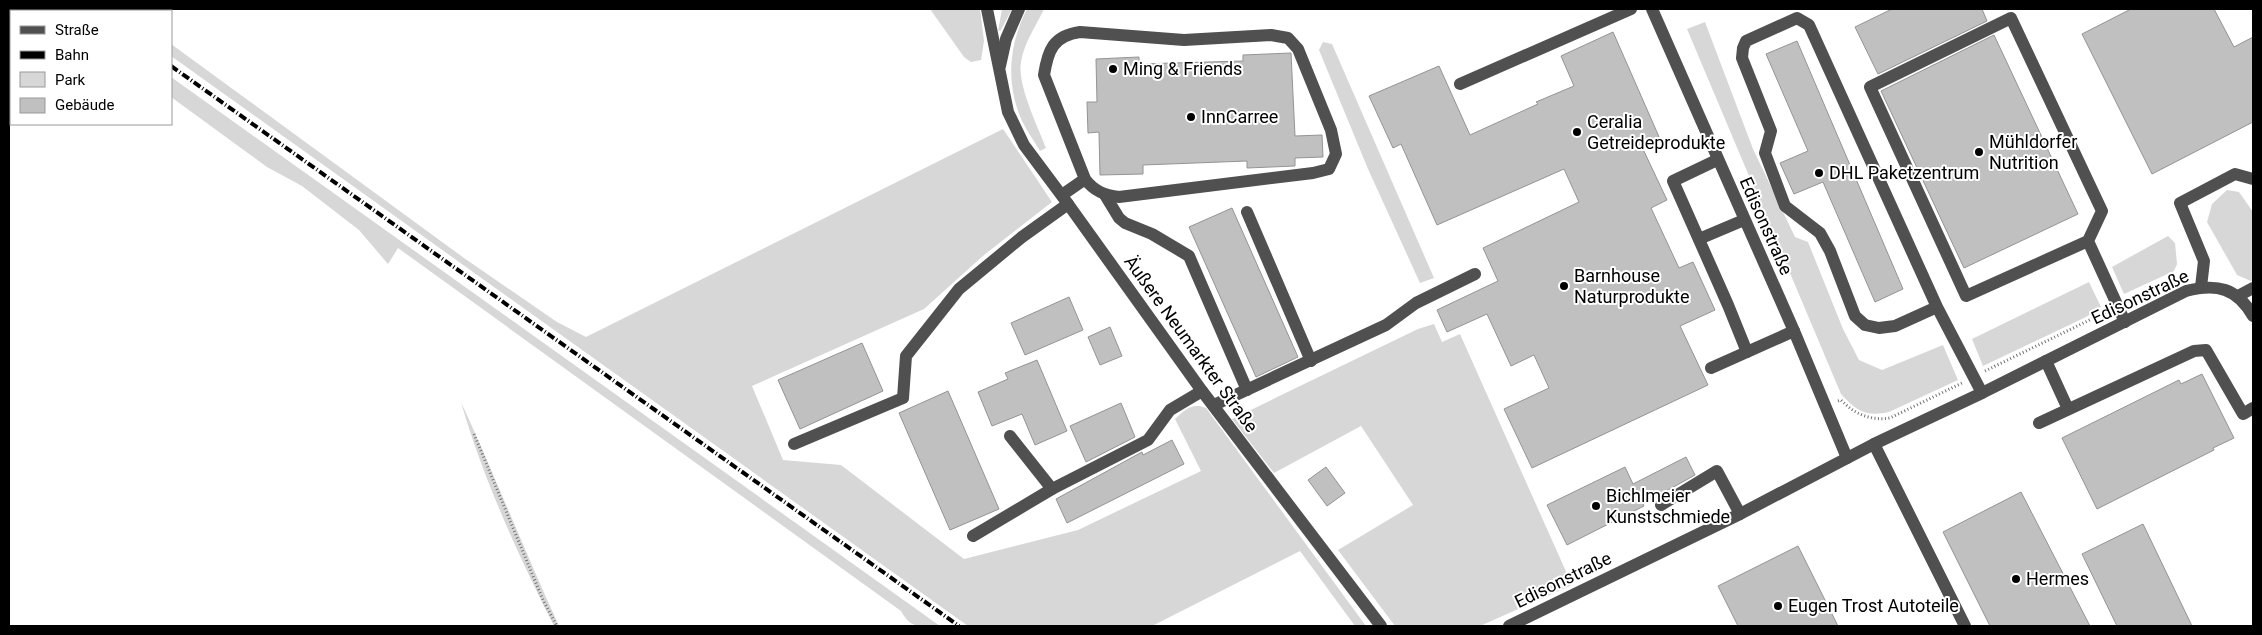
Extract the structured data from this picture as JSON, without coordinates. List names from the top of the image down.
{
  "streets": {
    "street": ["Edisonstraße", "Äußere Neumarkter Straße"]
  },
  "places": [
    "Ming & Friends",
    "InnCarree",
    "Ceralia Getreideprodukte",
    "Mühldorfer Nutrition",
    "DHL Paketzentrum",
    "Barnhouse Naturprodukte",
    "Bichlmeier Kunstschmiede",
    "Hermes",
    "Eugen Trost Autoteile"
  ],
  "legend": [
    "Straße",
    "Bahn",
    "Park",
    "Gebäude"
  ]
}
